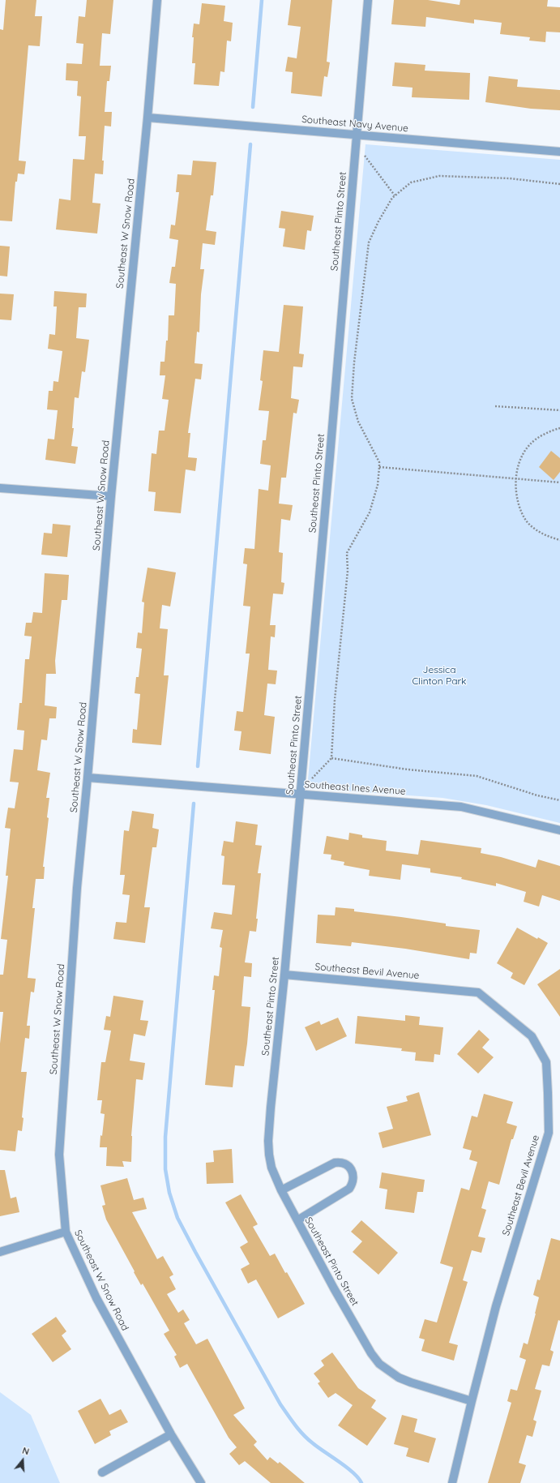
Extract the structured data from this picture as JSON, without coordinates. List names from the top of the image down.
{
  "streets": {
    "street": [
      "Southeast Navy Avenue",
      "Southeast Pinto Street",
      "Southeast W Snow Road",
      "Southeast Ines Avenue",
      "Southeast Bevil Avenue"
    ]
  },
  "crossings": [
    ["Southeast Navy Avenue", "Southeast Pinto Street"],
    ["Southeast Navy Avenue", "Southeast W Snow Road"],
    ["Southeast Pinto Street", "Southeast Ines Avenue"],
    ["Southeast Pinto Street", "Southeast Bevil Avenue"],
    ["Southeast W Snow Road", "Southeast Ines Avenue"]
  ],
  "parks": ["Jessica Clinton Park"],
  "north": "top"
}
